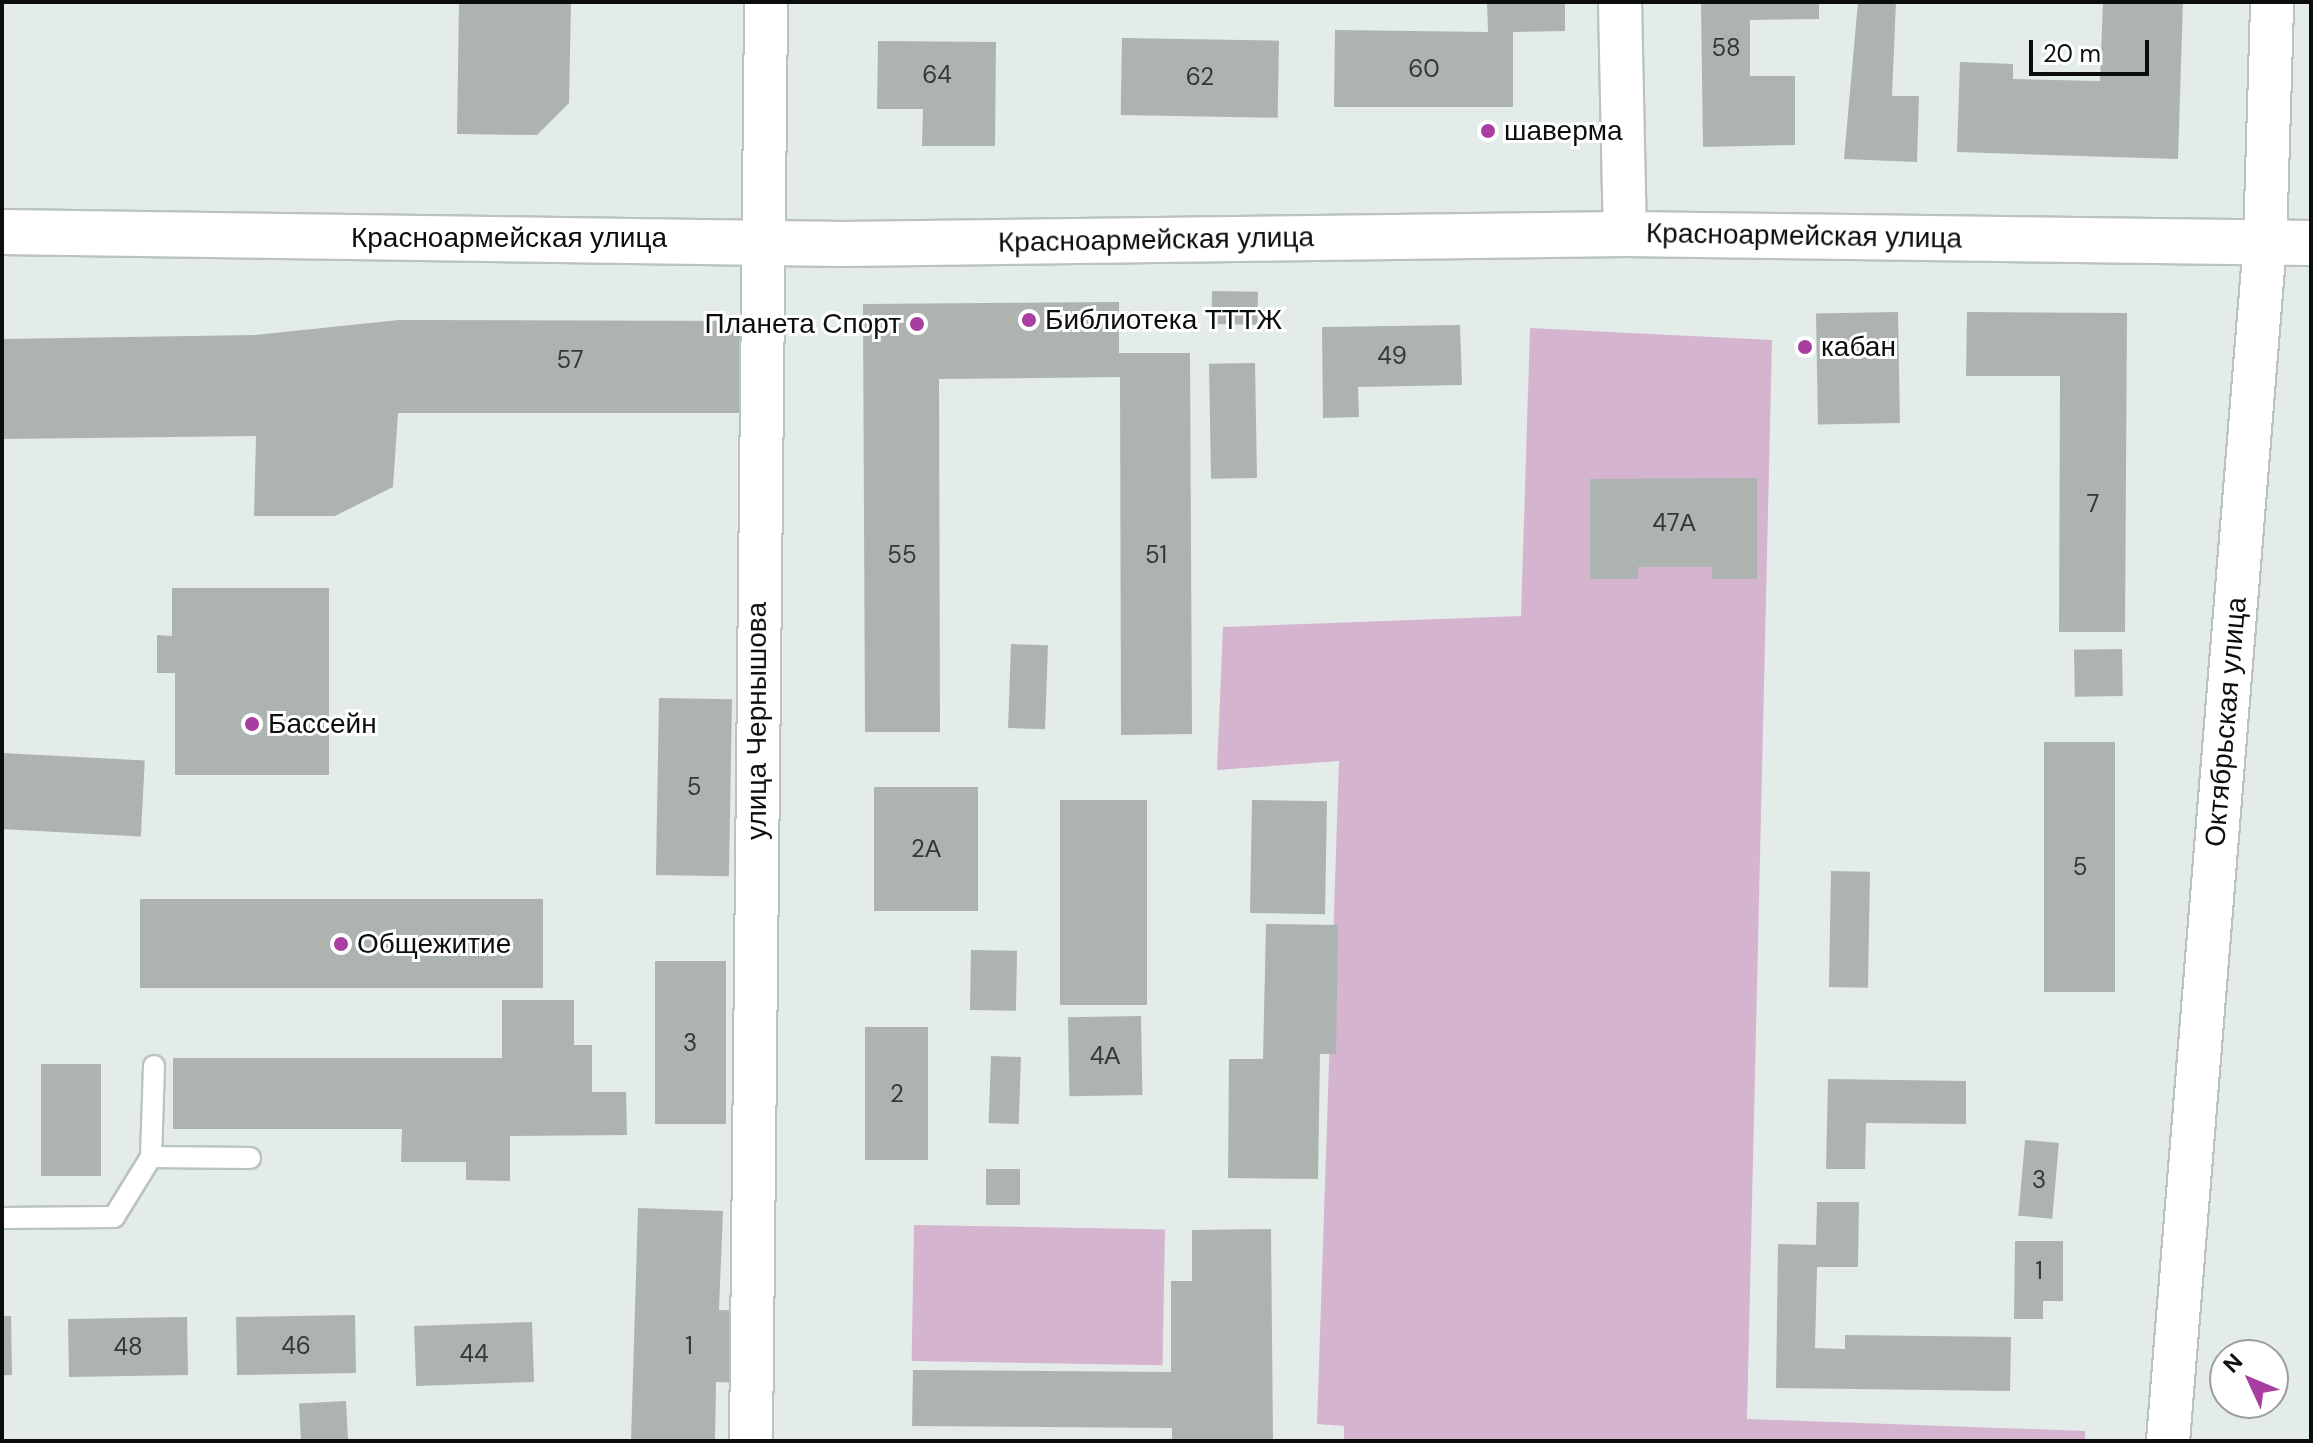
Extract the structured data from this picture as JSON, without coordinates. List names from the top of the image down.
{
  "streets": {
    "street": ["Красноармейская улица", "улица Чернышова", "Октябрьская улица"]
  },
  "crossings": [
    ["Красноармейская улица", "улица Чернышова"],
    ["Красноармейская улица", "Октябрьская улица"]
  ],
  "places": [
    "шаверма",
    "Библиотека ТТТЖ",
    "Планета Спорт",
    "кабан",
    "Бассейн",
    "Общежитие"
  ],
  "house_numbers": [
    "58",
    "60",
    "64",
    "62",
    "49",
    "57",
    "7",
    "47А",
    "55",
    "51",
    "5",
    "2А",
    "5",
    "3",
    "4А",
    "2",
    "3",
    "1",
    "46",
    "1",
    "48",
    "44"
  ],
  "scale_bar": "20 m",
  "north": "top left"
}
